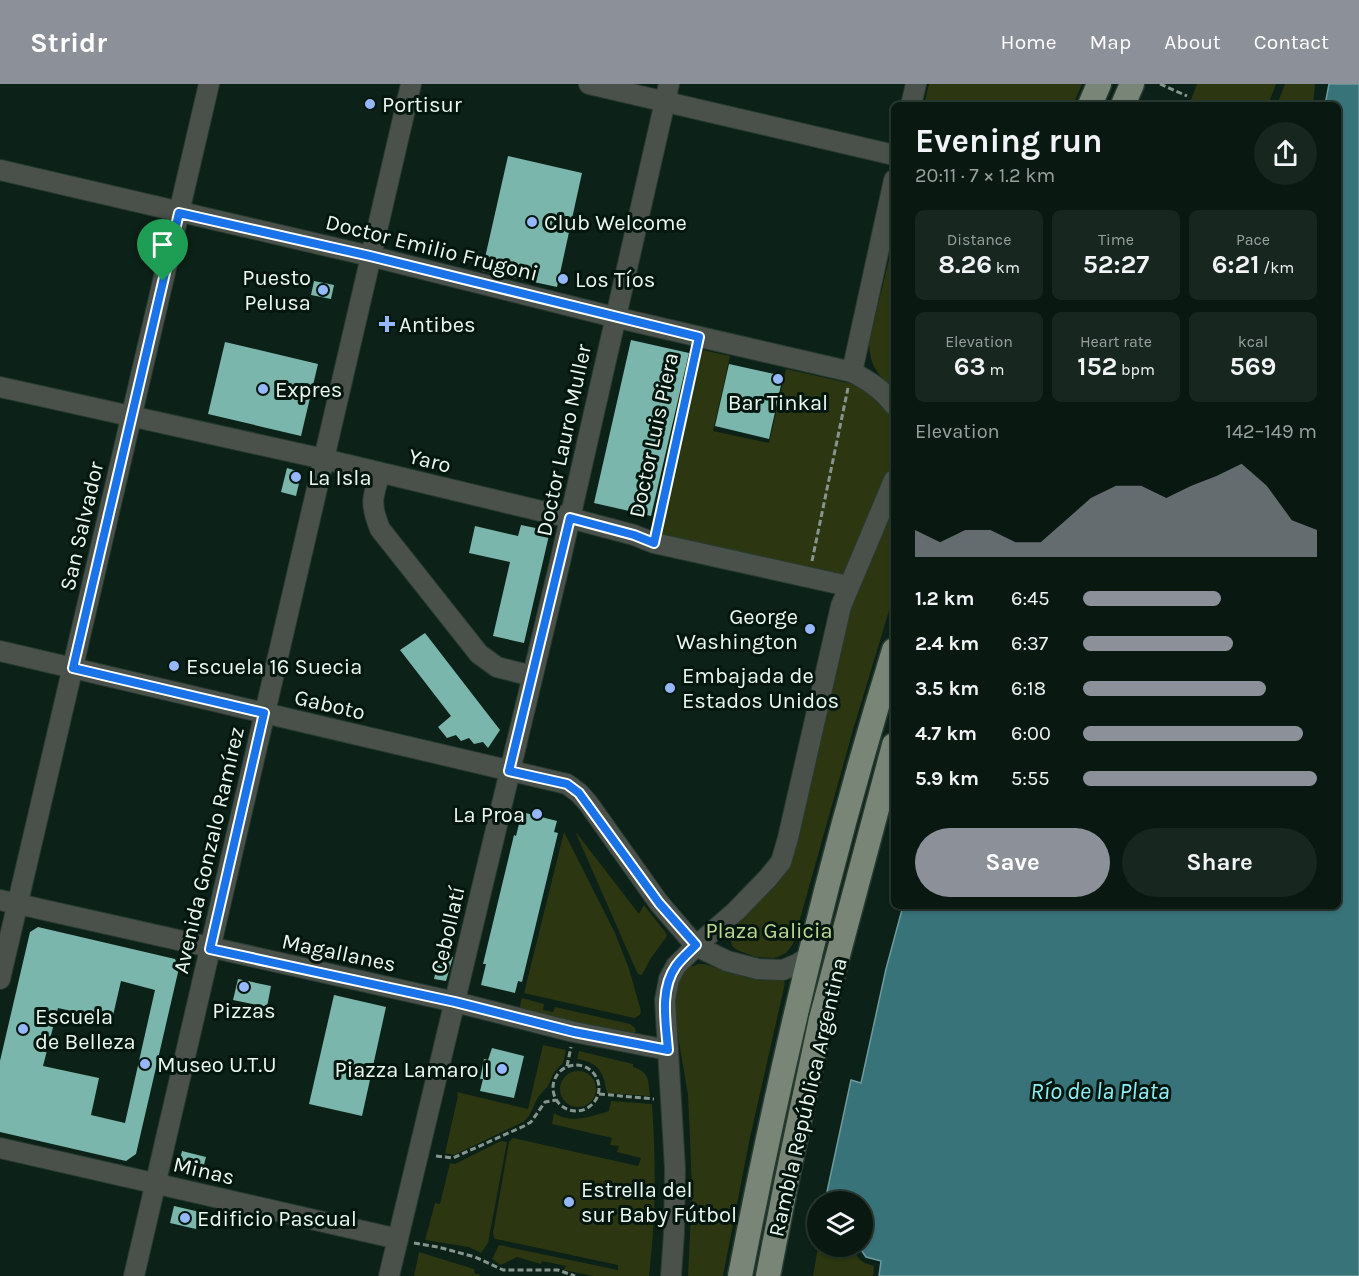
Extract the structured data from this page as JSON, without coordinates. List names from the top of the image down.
{
  "streets": {
    "main road": ["Rambla República Argentina"],
    "street": [
      "Doctor Emilio Frugoni",
      "Doctor Lauro Muller",
      "Yaro",
      "San Salvador",
      "Gaboto",
      "Avenida Gonzalo Ramírez",
      "Cebollatí",
      "Magallanes",
      "Minas"
    ],
    "path": ["Doctor Luis Piera"]
  },
  "crossings": [
    ["Doctor Emilio Frugoni", "Doctor Luis Piera"],
    ["Doctor Emilio Frugoni", "Doctor Lauro Muller"],
    ["Doctor Emilio Frugoni", "San Salvador"],
    ["Doctor Emilio Frugoni", "Avenida Gonzalo Ramírez"],
    ["Doctor Luis Piera", "Yaro"],
    ["Doctor Lauro Muller", "Yaro"],
    ["Doctor Lauro Muller", "Gaboto"],
    ["Doctor Lauro Muller", "Cebollatí"],
    ["Yaro", "San Salvador"],
    ["Yaro", "Avenida Gonzalo Ramírez"],
    ["San Salvador", "Gaboto"],
    ["San Salvador", "Magallanes"],
    ["Gaboto", "Avenida Gonzalo Ramírez"],
    ["Gaboto", "Cebollatí"],
    ["Avenida Gonzalo Ramírez", "Magallanes"],
    ["Avenida Gonzalo Ramírez", "Minas"],
    ["Cebollatí", "Magallanes"],
    ["Cebollatí", "Minas"]
  ],
  "water": ["Río de la Plata"],
  "parks": ["Plaza Galicia"],
  "places": {
    "other": [
      "Portisur",
      "Club Welcome",
      "Los Tíos",
      "Puesto Pelusa",
      "Bar Tinkal",
      "Expres",
      "La Isla",
      "George Washington",
      "Escuela 16 Suecia",
      "Embajada de Estados Unidos",
      "La Proa",
      "Pizzas",
      "Escuela de Belleza",
      "Museo U.T.U",
      "Piazza Lamaro I",
      "Estrella del sur Baby Fútbol",
      "Edificio Pascual"
    ],
    "health": ["Antibes"]
  },
  "page": {
    "header": "Stridr",
    "nav": [
      "Home",
      "Map",
      "About",
      "Contact"
    ],
    "heading": ["Evening run", "20:11 · 7 × 1.2 km"],
    "stats": [
      ["Distance", "8.26 km"],
      ["Time", "52:27"],
      ["Pace", "6:21 /km"],
      ["Elevation", "63 m"],
      ["Heart rate", "152 bpm"],
      ["kcal", "569"]
    ],
    "chart": ["Elevation", "142–149 m"],
    "list": [
      {
        "name": "1.2 km",
        "note": "6:45"
      },
      {
        "name": "2.4 km",
        "note": "6:37"
      },
      {
        "name": "3.5 km",
        "note": "6:18"
      },
      {
        "name": "4.7 km",
        "note": "6:00"
      },
      {
        "name": "5.9 km",
        "note": "5:55"
      }
    ],
    "buttons": ["Save", "Share"]
  }
}
